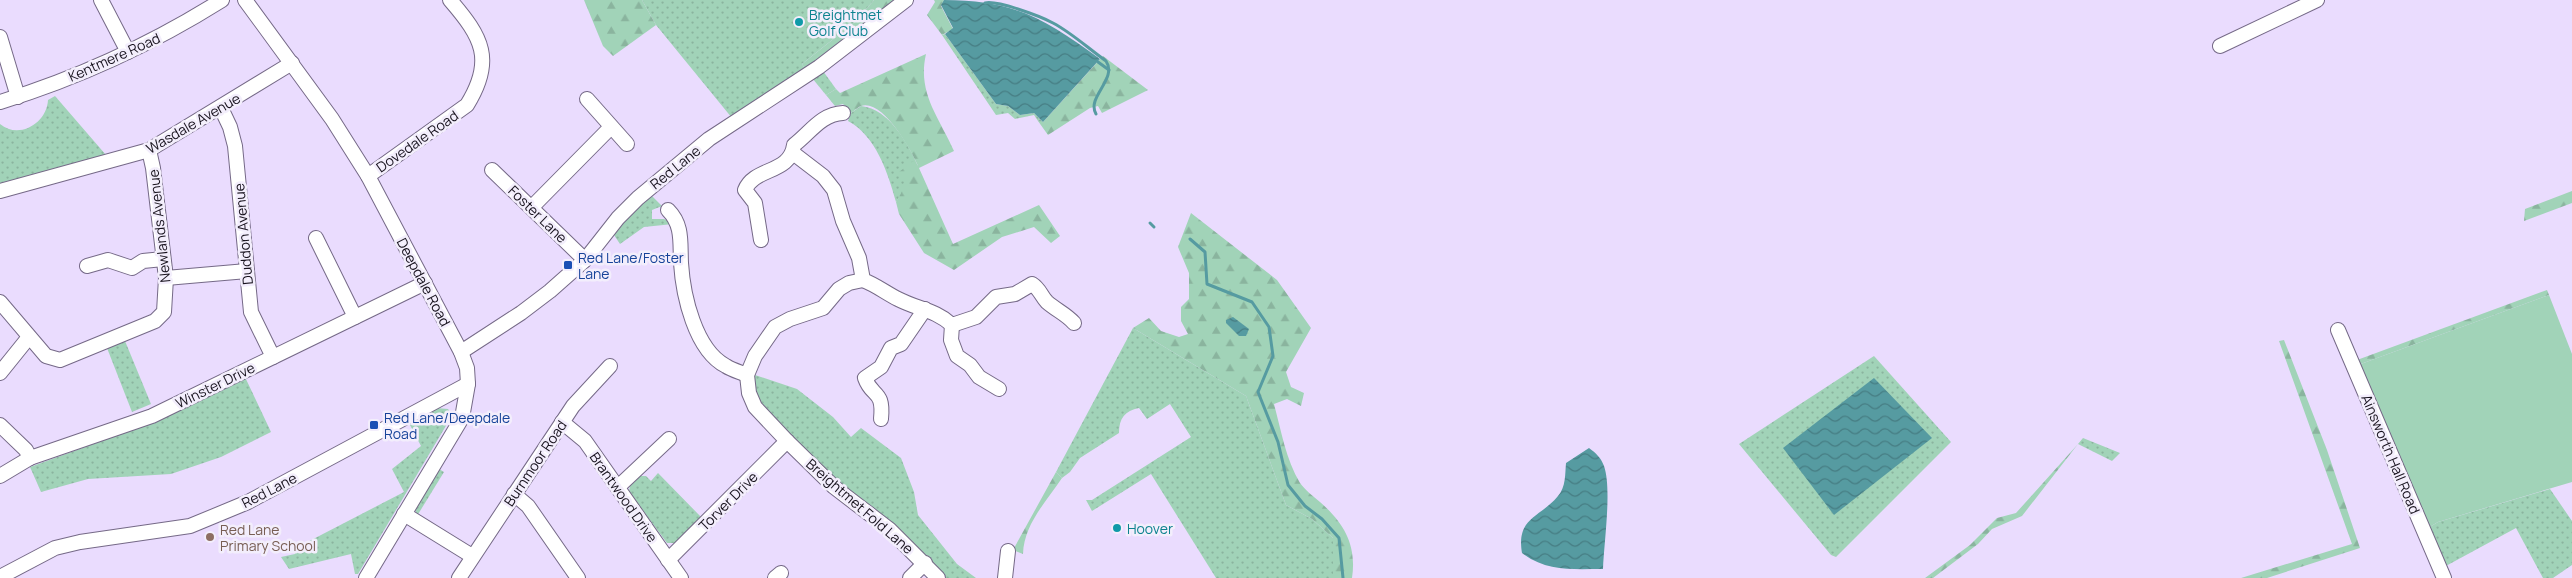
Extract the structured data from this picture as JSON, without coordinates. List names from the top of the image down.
{
  "streets": {
    "street": [
      "Kentmere Road",
      "Wasdale Avenue",
      "Dovedale Road",
      "Red Lane",
      "Foster Lane",
      "Newlands Avenue",
      "Duddon Avenue",
      "Deepdale Road",
      "Winster Drive",
      "Ainsworth Hall Road",
      "Burnmoor Road",
      "Brantwood Drive",
      "Torver Drive",
      "Breightmet Fold Lane"
    ]
  },
  "crossings": [
    ["Wasdale Avenue", "Newlands Avenue"],
    ["Wasdale Avenue", "Duddon Avenue"],
    ["Wasdale Avenue", "Deepdale Road"],
    ["Dovedale Road", "Deepdale Road"],
    ["Red Lane", "Foster Lane"],
    ["Red Lane", "Deepdale Road"],
    ["Duddon Avenue", "Winster Drive"],
    ["Deepdale Road", "Winster Drive"],
    ["Burnmoor Road", "Brantwood Drive"],
    ["Brantwood Drive", "Torver Drive"],
    ["Torver Drive", "Breightmet Fold Lane"]
  ],
  "places": {
    "other": ["Breightmet Golf Club", "Hoover", "Red Lane Primary School"],
    "transit": ["Red Lane/Foster Lane", "Red Lane/Deepdale Road"]
  }
}
